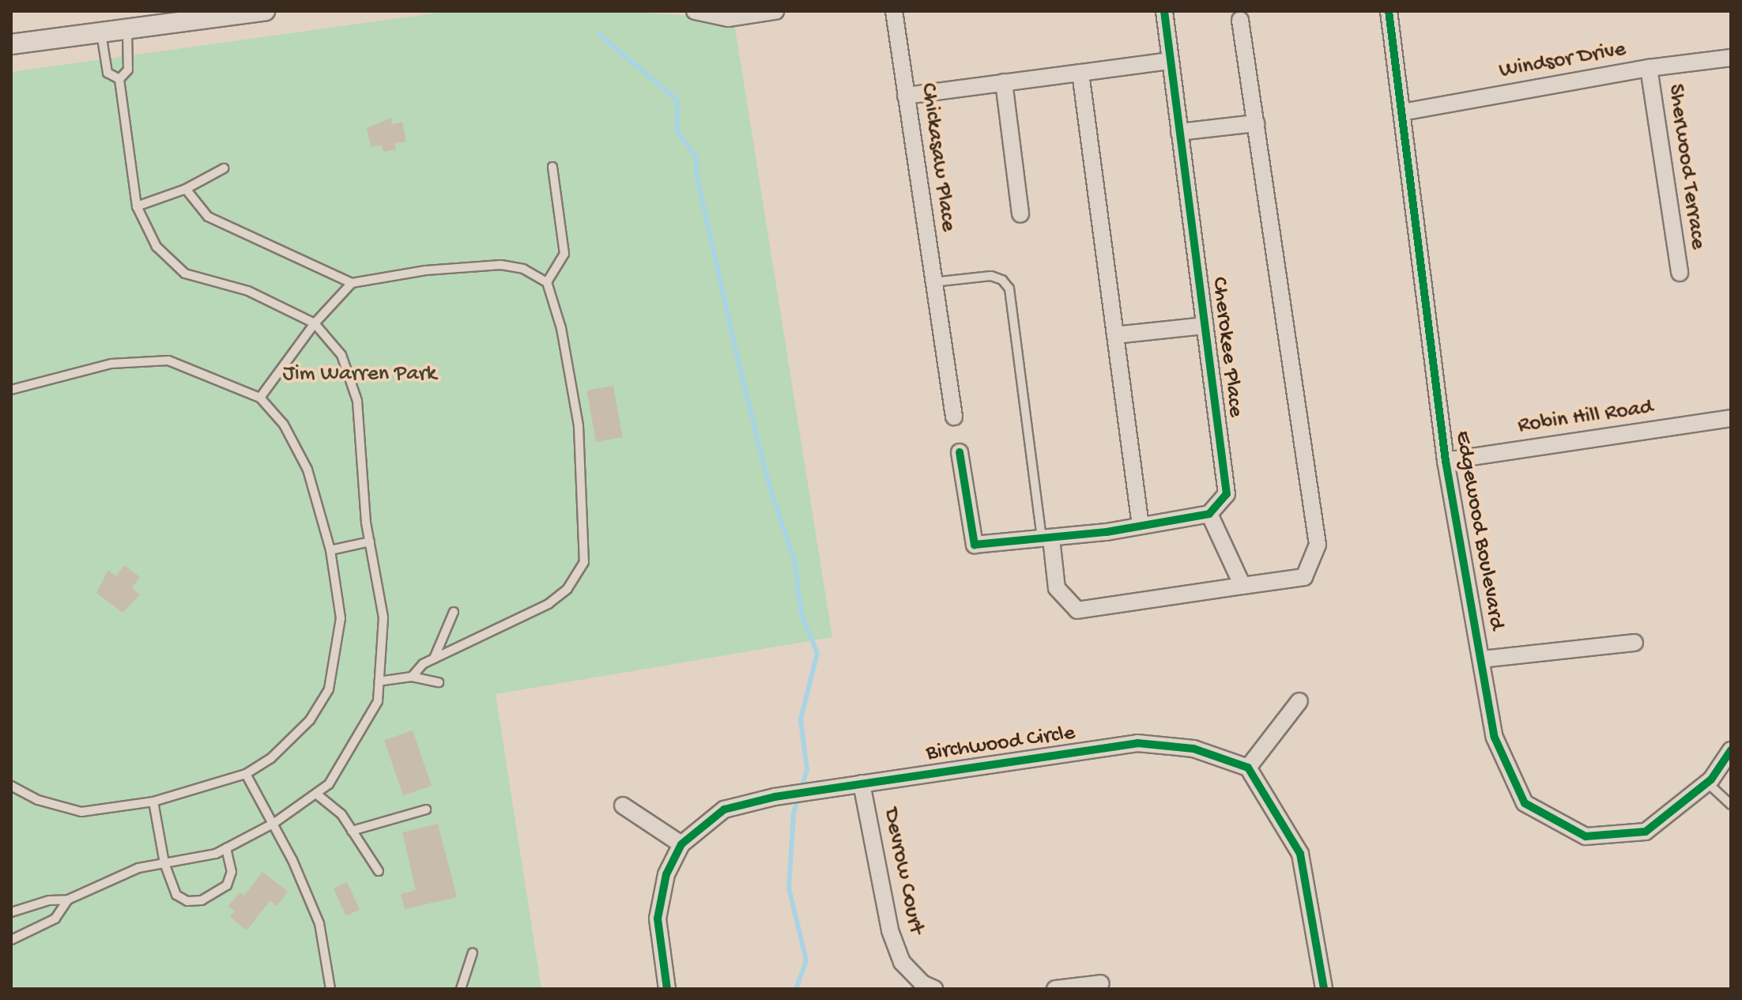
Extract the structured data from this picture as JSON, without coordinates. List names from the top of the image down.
{
  "streets": {
    "street": [
      "Windsor Drive",
      "Chickasaw Place",
      "Sherwood Terrace",
      "Cherokee Place",
      "Robin Hill Road",
      "Edgewood Boulevard",
      "Birchwood Circle",
      "Devrow Court"
    ]
  },
  "crossings": [
    ["Windsor Drive", "Sherwood Terrace"],
    ["Windsor Drive", "Edgewood Boulevard"],
    ["Robin Hill Road", "Edgewood Boulevard"],
    ["Birchwood Circle", "Devrow Court"]
  ],
  "parks": ["Jim Warren Park"]
}
